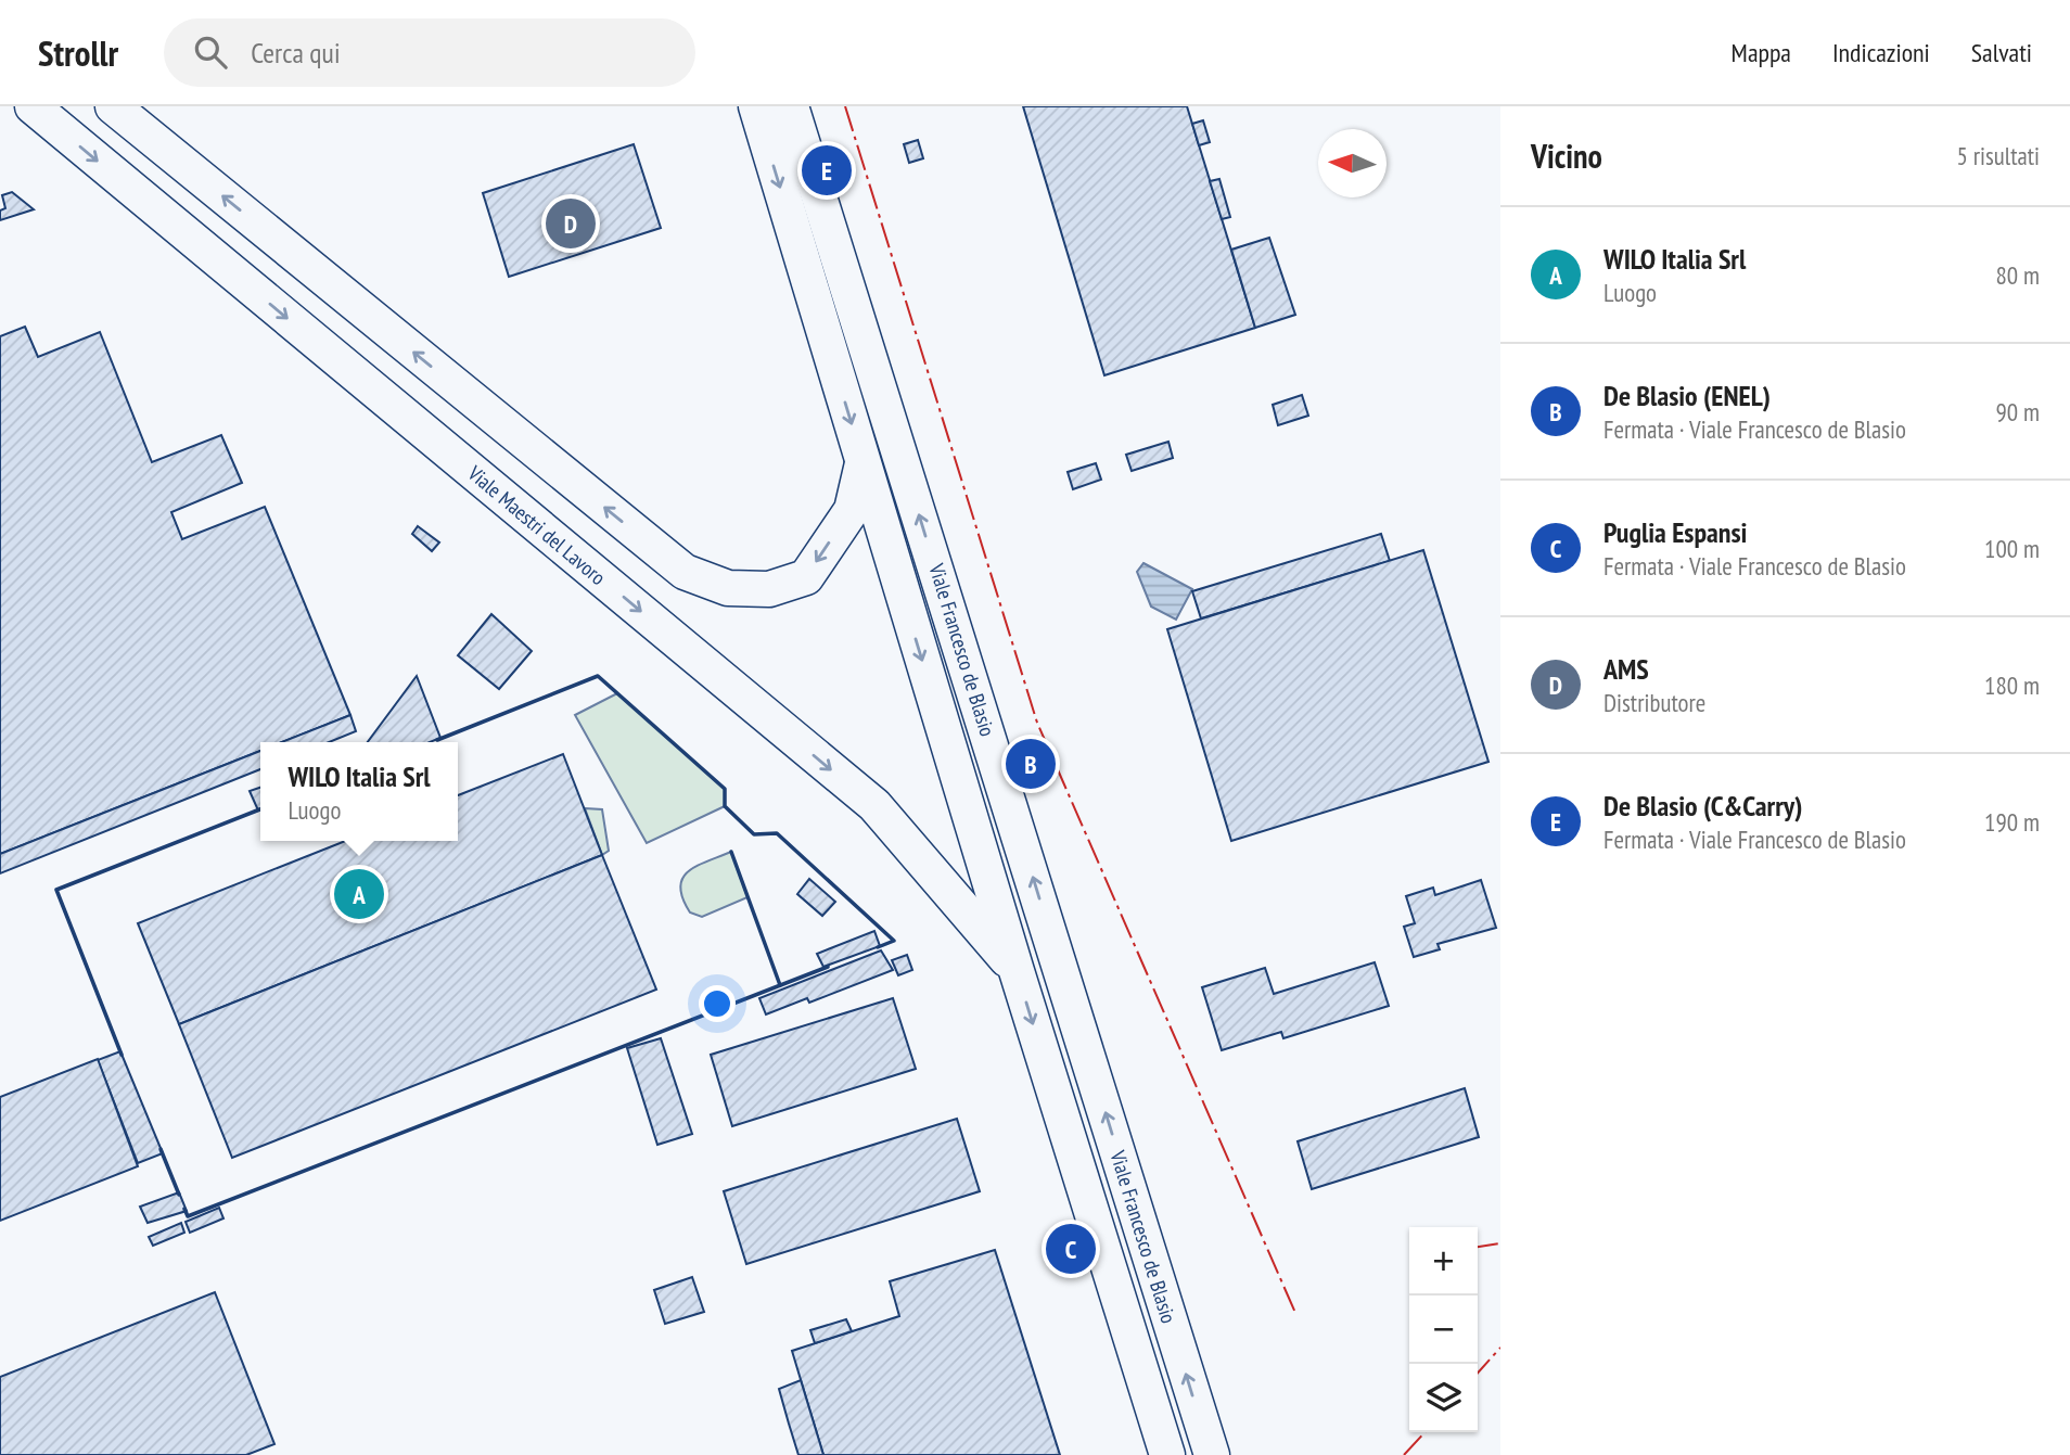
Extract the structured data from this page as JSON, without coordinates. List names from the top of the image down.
{
  "streets": {
    "street": ["Viale Maestri del Lavoro", "Viale Francesco de Blasio"]
  },
  "crossings": [
    ["Viale Maestri del Lavoro", "Viale Francesco de Blasio"]
  ],
  "one_way": ["Viale Maestri del Lavoro"],
  "north": "left",
  "page": {
    "header": "Strollr",
    "search": "Cerca qui",
    "nav": ["Mappa", "Indicazioni", "Salvati"],
    "heading": ["Vicino", "5 risultati"],
    "pins": [
      "E",
      "D",
      "B",
      "A",
      "C"
    ],
    "list": [
      {
        "mark": "A",
        "name": "WILO Italia Srl",
        "note": "Luogo",
        "value": "80 m"
      },
      {
        "mark": "B",
        "name": "De Blasio (ENEL)",
        "note": "Fermata · Viale Francesco de Blasio",
        "value": "90 m"
      },
      {
        "mark": "C",
        "name": "Puglia Espansi",
        "note": "Fermata · Viale Francesco de Blasio",
        "value": "100 m"
      },
      {
        "mark": "D",
        "name": "AMS",
        "note": "Distributore",
        "value": "180 m"
      },
      {
        "mark": "E",
        "name": "De Blasio (C&Carry)",
        "note": "Fermata · Viale Francesco de Blasio",
        "value": "190 m"
      }
    ],
    "popup": ["WILO Italia Srl", "Luogo"],
    "map_buttons": ["+", "−"]
  }
}
